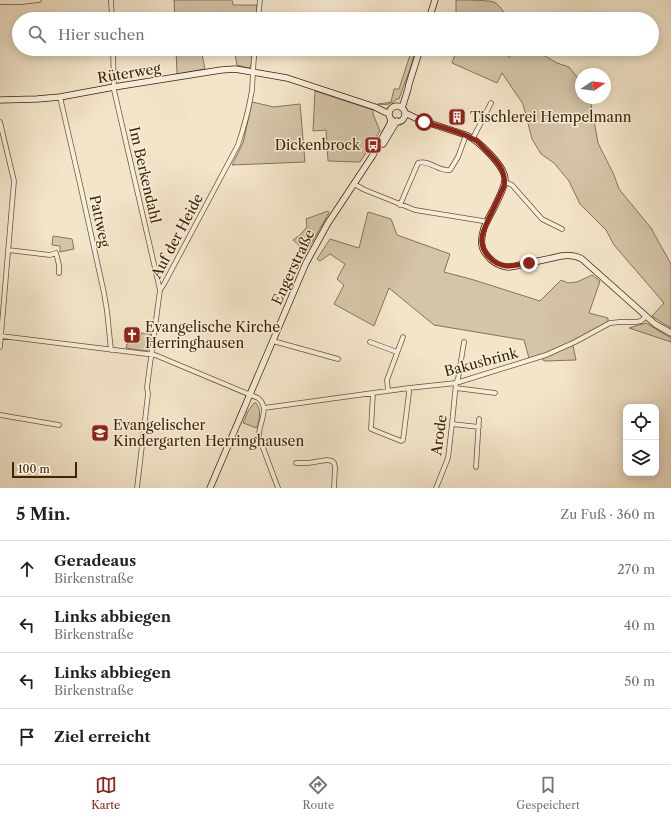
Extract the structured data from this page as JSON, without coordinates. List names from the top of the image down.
{
  "streets": {
    "street": [
      "Rüterweg",
      "Im Berkendahl",
      "Pattweg",
      "Auf der Heide",
      "Engerstraße",
      "Bakusbrink",
      "Arode"
    ]
  },
  "crossings": [
    ["Rüterweg", "Im Berkendahl"],
    ["Rüterweg", "Pattweg"],
    ["Rüterweg", "Auf der Heide"],
    ["Rüterweg", "Engerstraße"],
    ["Im Berkendahl", "Auf der Heide"],
    ["Bakusbrink", "Arode"]
  ],
  "places": {
    "building": ["Tischlerei Hempelmann"],
    "bus stop": ["Dickenbrock"],
    "church": ["Evangelische Kirche Herringhausen"],
    "school or university": ["Evangelischer Kindergarten Herringhausen"]
  },
  "scale_bar": "100 m",
  "north": "right",
  "page": {
    "search": "Hier suchen",
    "scale": "100 m",
    "heading": ["5 Min.", "Zu Fuß · 360 m"],
    "list": [
      ["Geradeaus", "Birkenstraße", "270 m"],
      ["Links abbiegen", "Birkenstraße", "40 m"],
      ["Links abbiegen", "Birkenstraße", "50 m"],
      "Ziel erreicht"
    ],
    "nav": ["Karte", "Route", "Gespeichert"]
  }
}
